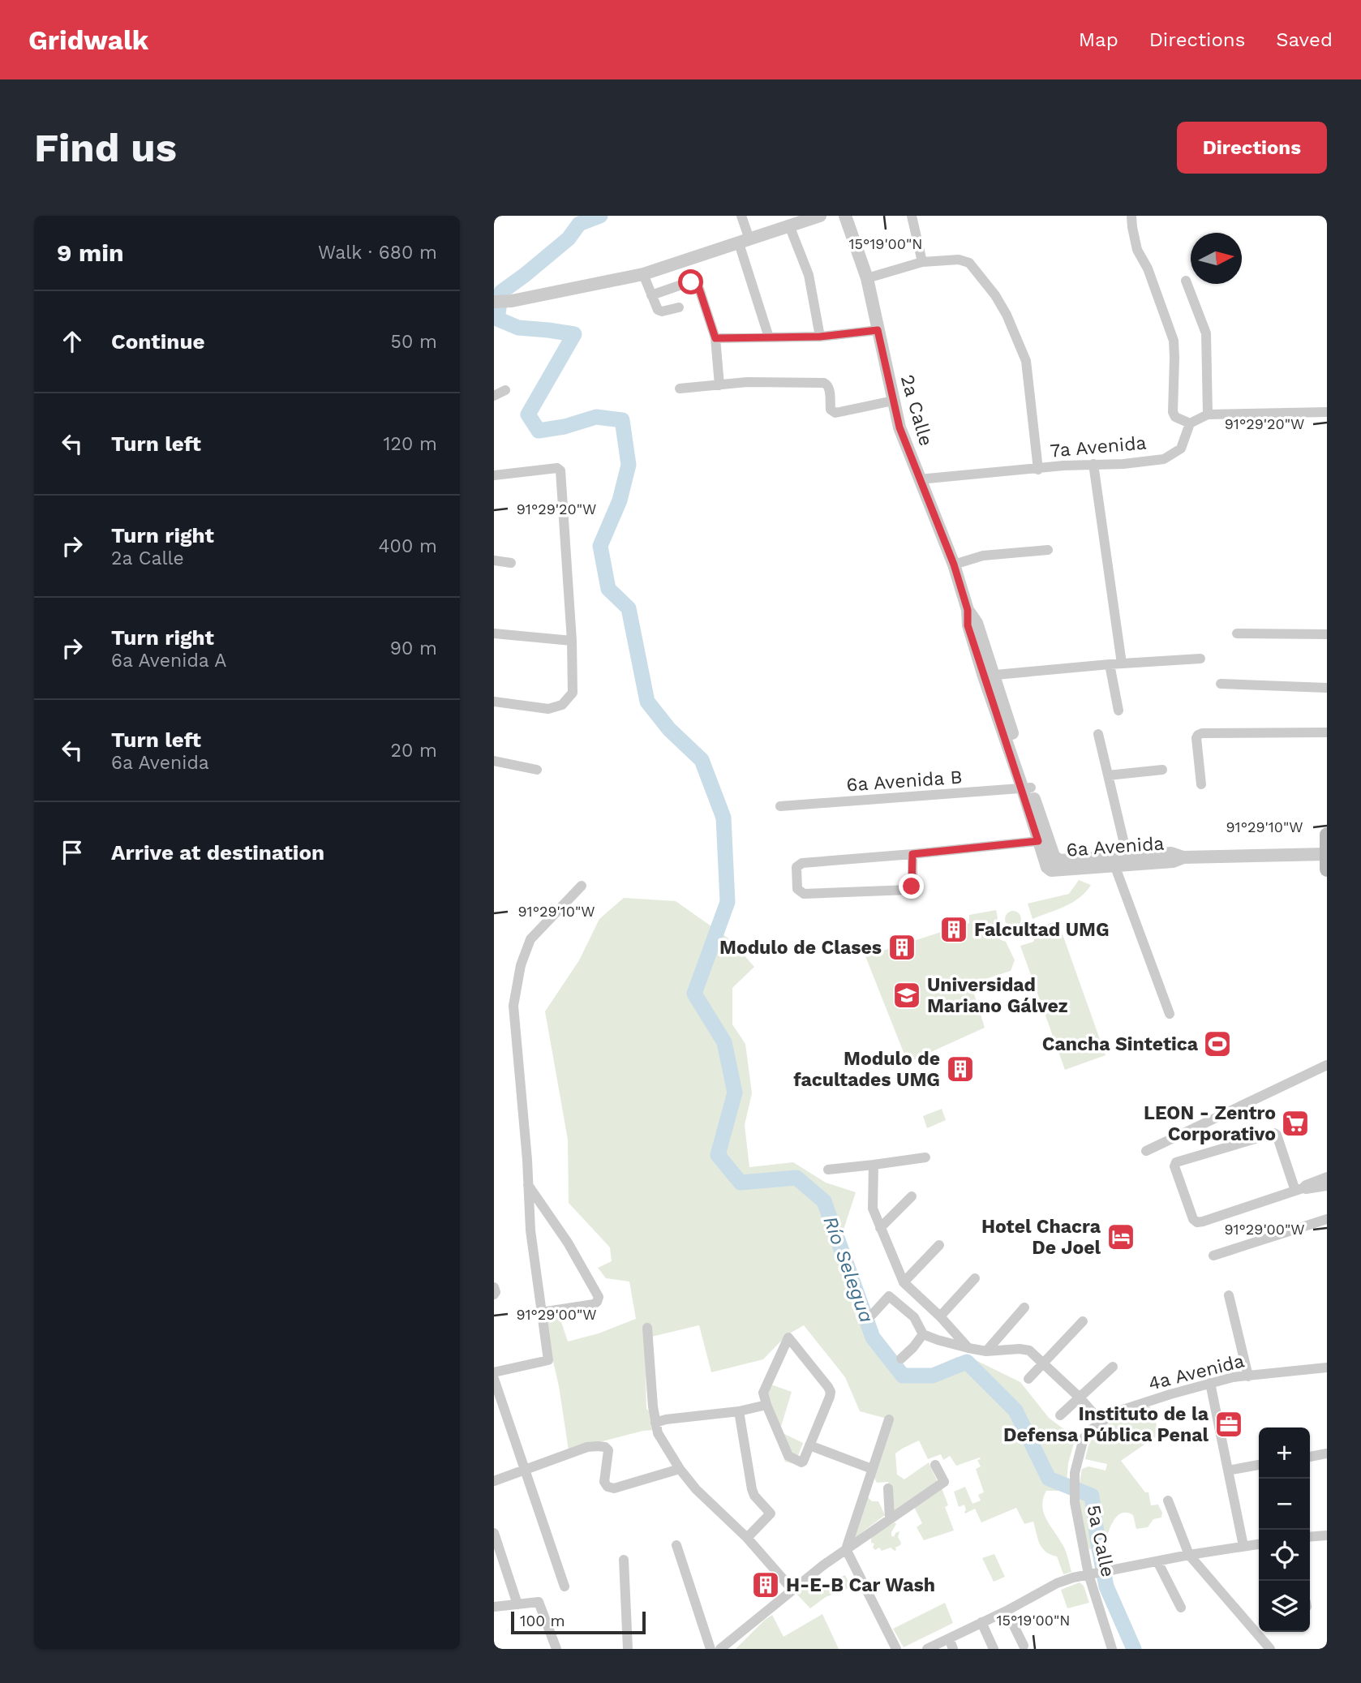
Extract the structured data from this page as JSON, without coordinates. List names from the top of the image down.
{
  "streets": {
    "street": [
      "2a Calle",
      "7a Avenida",
      "6a Avenida B",
      "6a Avenida",
      "4a Avenida",
      "5a Calle"
    ]
  },
  "crossings": [
    ["2a Calle", "7a Avenida"],
    ["2a Calle", "6a Avenida B"],
    ["2a Calle", "6a Avenida"],
    ["4a Avenida", "5a Calle"]
  ],
  "water": ["Río Selegua"],
  "places": {
    "building": [
      "Falcultad UMG",
      "Modulo de Clases",
      "Modulo de facultades UMG",
      "H-E-B Car Wash"
    ],
    "school or university": ["Universidad Mariano Gálvez"],
    "sports": ["Cancha Sintetica"],
    "supermarket": ["LEON - Zentro Corporativo"],
    "hotel": ["Hotel Chacra De Joel"],
    "office": ["Instituto de la Defensa Pública Penal"]
  },
  "scale_bar": "100 m",
  "north": "right",
  "page": {
    "header": "Gridwalk",
    "nav": ["Map", "Directions", "Saved"],
    "buttons": "Directions",
    "title": "Find us",
    "heading": ["9 min", "Walk · 680 m"],
    "list": [
      ["Continue", "50 m"],
      ["Turn left", "120 m"],
      ["Turn right", "2a Calle", "400 m"],
      ["Turn right", "6a Avenida A", "90 m"],
      ["Turn left", "6a Avenida", "20 m"],
      "Arrive at destination"
    ],
    "map_buttons": ["+", "−"],
    "scale": "100 m"
  },
  "coordinates": [
    "15°19'00\"N",
    "91°29'20\"W",
    "91°29'10\"W",
    "91°29'00\"W"
  ]
}
